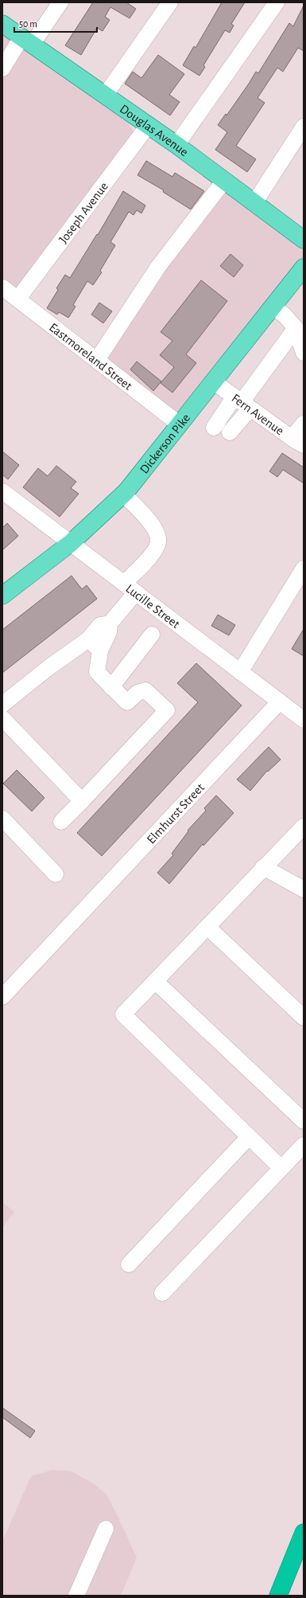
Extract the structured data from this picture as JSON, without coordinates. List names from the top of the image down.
{
  "streets": {
    "main road": ["Douglas Avenue", "Dickerson Pike"],
    "street": [
      "Joseph Avenue",
      "Eastmoreland Street",
      "Fern Avenue",
      "Lucille Street",
      "Elmhurst Street"
    ]
  },
  "crossings": [
    ["Douglas Avenue", "Joseph Avenue"],
    ["Joseph Avenue", "Eastmoreland Street"],
    ["Eastmoreland Street", "Dickerson Pike"],
    ["Fern Avenue", "Dickerson Pike"],
    ["Dickerson Pike", "Lucille Street"],
    ["Lucille Street", "Elmhurst Street"]
  ],
  "scale_bar": "50 m"
}
